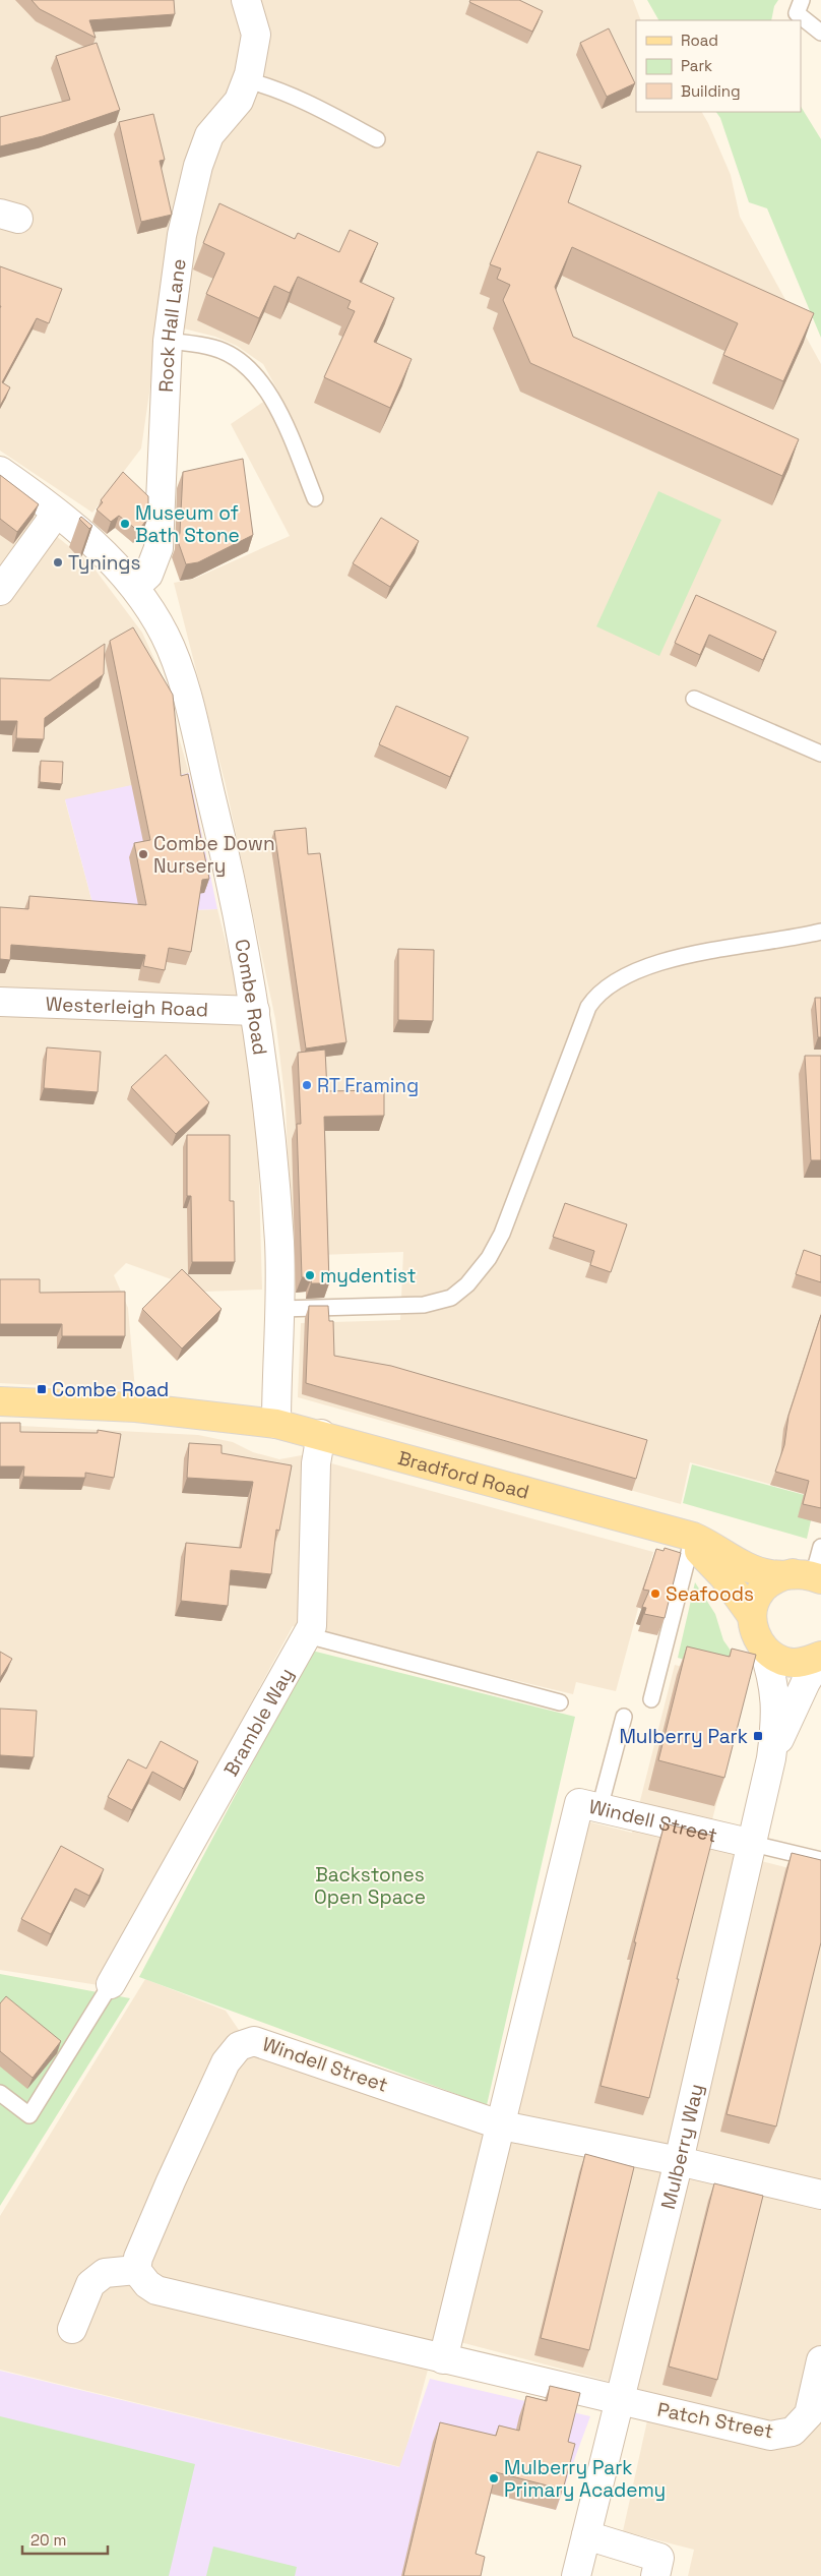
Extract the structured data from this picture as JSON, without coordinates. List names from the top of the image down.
{
  "streets": {
    "main road": ["Bradford Road"],
    "street": [
      "Rock Hall Lane",
      "Combe Road",
      "Westerleigh Road",
      "Bramble Way",
      "Windell Street",
      "Mulberry Way",
      "Patch Street"
    ]
  },
  "crossings": [
    ["Rock Hall Lane", "Combe Road"],
    ["Combe Road", "Westerleigh Road"],
    ["Combe Road", "Bradford Road"],
    ["Bradford Road", "Bramble Way"],
    ["Bradford Road", "Mulberry Way"],
    ["Windell Street", "Mulberry Way"],
    ["Mulberry Way", "Patch Street"]
  ],
  "parks": ["Backstones Open Space"],
  "places": {
    "other": [
      "Museum of Bath Stone",
      "Tynings",
      "Combe Down Nursery",
      "RT Framing",
      "mydentist",
      "Seafoods",
      "Mulberry Park Primary Academy"
    ],
    "transit": ["Combe Road", "Mulberry Park"]
  },
  "legend": ["Road", "Park", "Building"],
  "scale_bar": "20 m"
}
